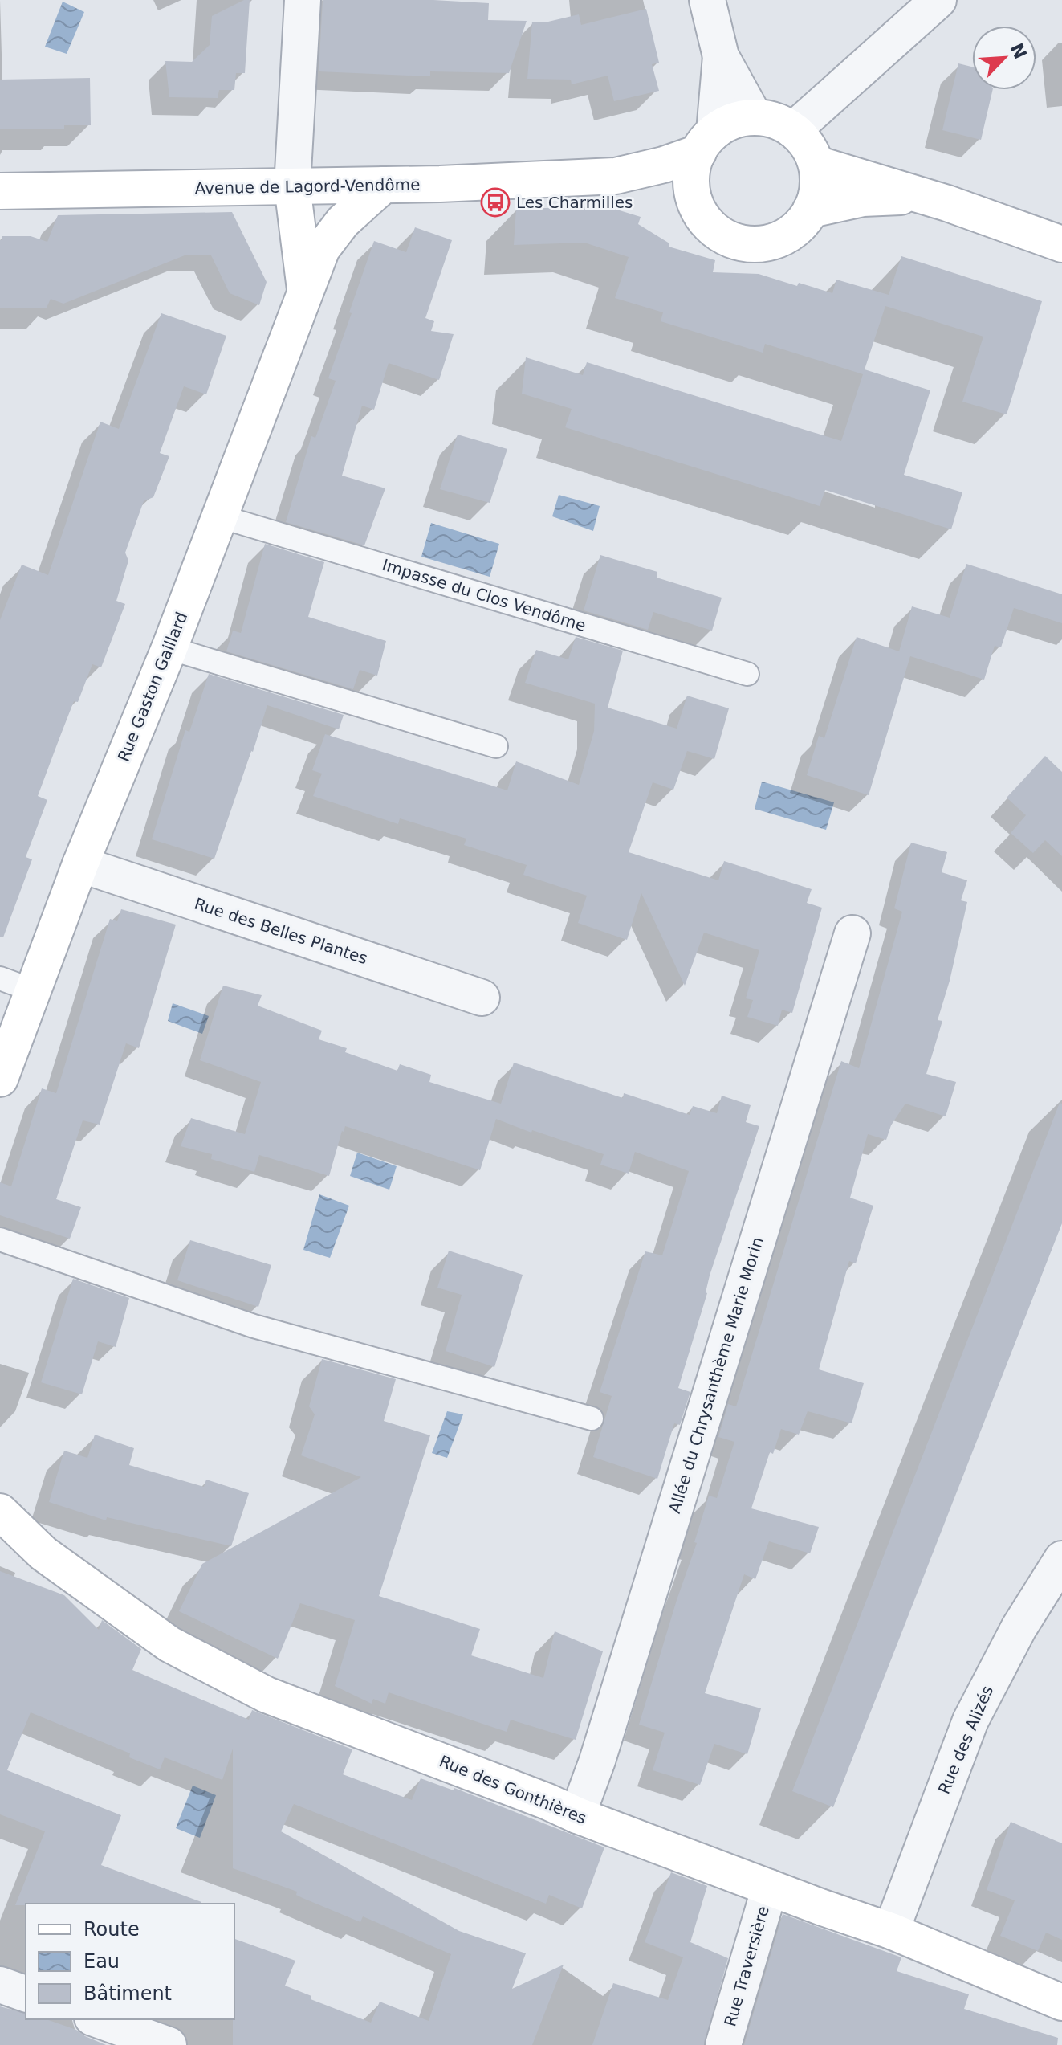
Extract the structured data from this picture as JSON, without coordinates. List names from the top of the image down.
{
  "streets": {
    "street": [
      "Avenue de Lagord-Vendôme",
      "Rue Gaston Gaillard",
      "Rue des Belles Plantes",
      "Allée du Chrysanthème Marie Morin",
      "Rue des Alizés",
      "Rue des Gonthières",
      "Rue Traversière"
    ],
    "lane": ["Impasse du Clos Vendôme"]
  },
  "crossings": [
    ["Avenue de Lagord-Vendôme", "Rue Gaston Gaillard"],
    ["Impasse du Clos Vendôme", "Rue Gaston Gaillard"],
    ["Rue Gaston Gaillard", "Rue des Belles Plantes"],
    ["Allée du Chrysanthème Marie Morin", "Rue des Gonthières"],
    ["Rue des Alizés", "Rue des Gonthières"],
    ["Rue des Gonthières", "Rue Traversière"]
  ],
  "places": {
    "bus stop": ["Les Charmilles"]
  },
  "legend": ["Route", "Eau", "Bâtiment"],
  "north": "top right"
}
